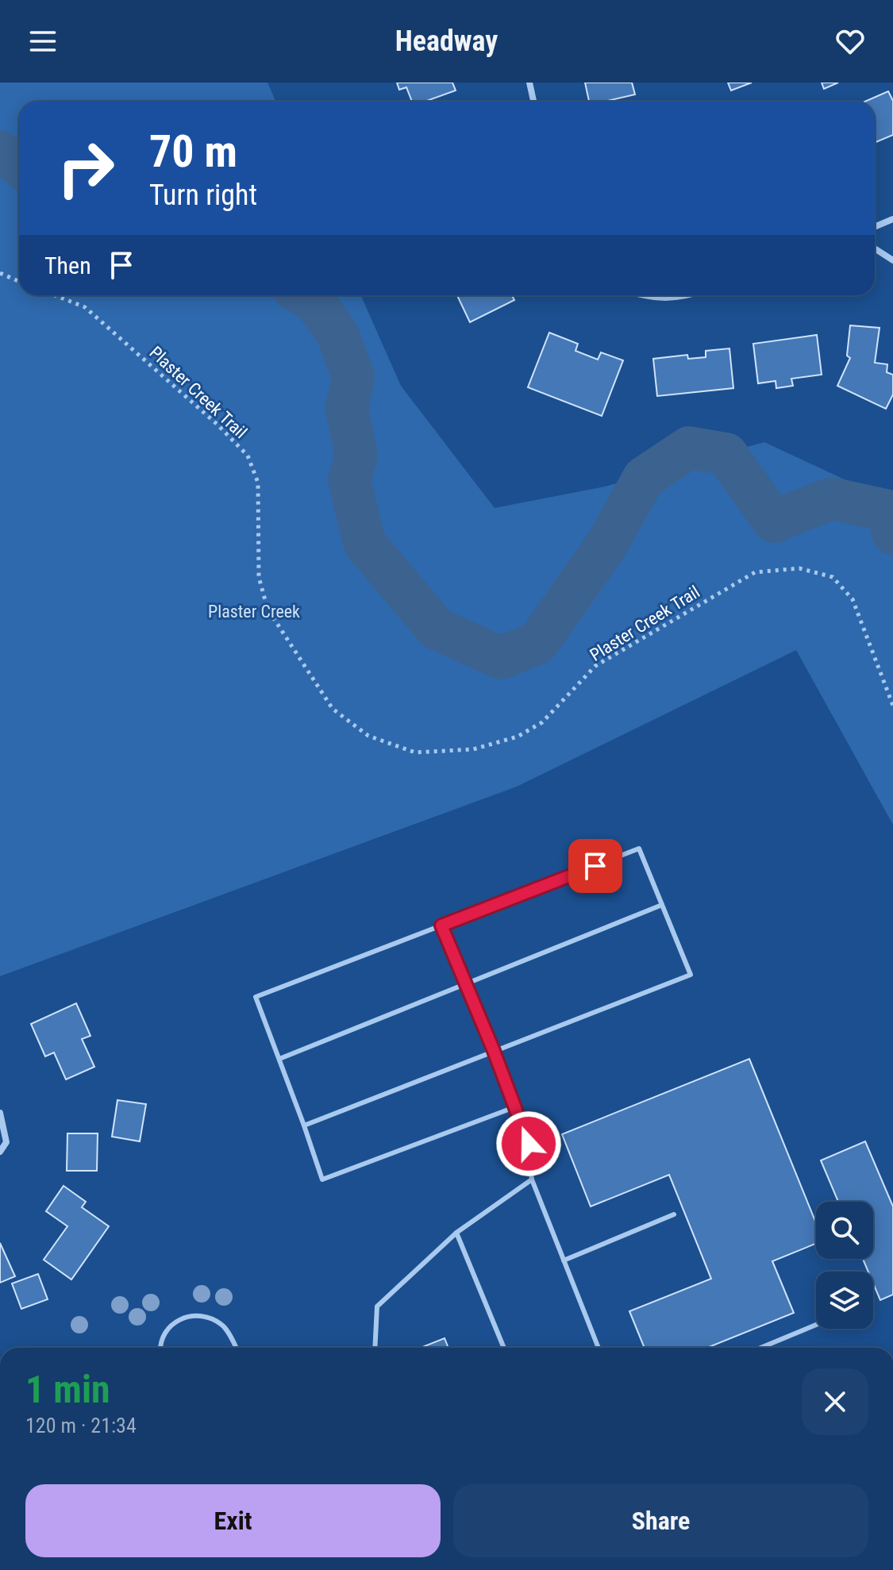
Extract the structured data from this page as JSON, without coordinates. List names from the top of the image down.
{
  "streets": {
    "path": ["Plaster Creek Trail"]
  },
  "parks": ["Plaster Creek"],
  "page": {
    "header": "Headway",
    "turn": ["70 m", "Turn right"],
    "then": "Then",
    "heading": ["1 min", "120 m · 21:34"],
    "buttons": ["Exit", "Share"]
  }
}
